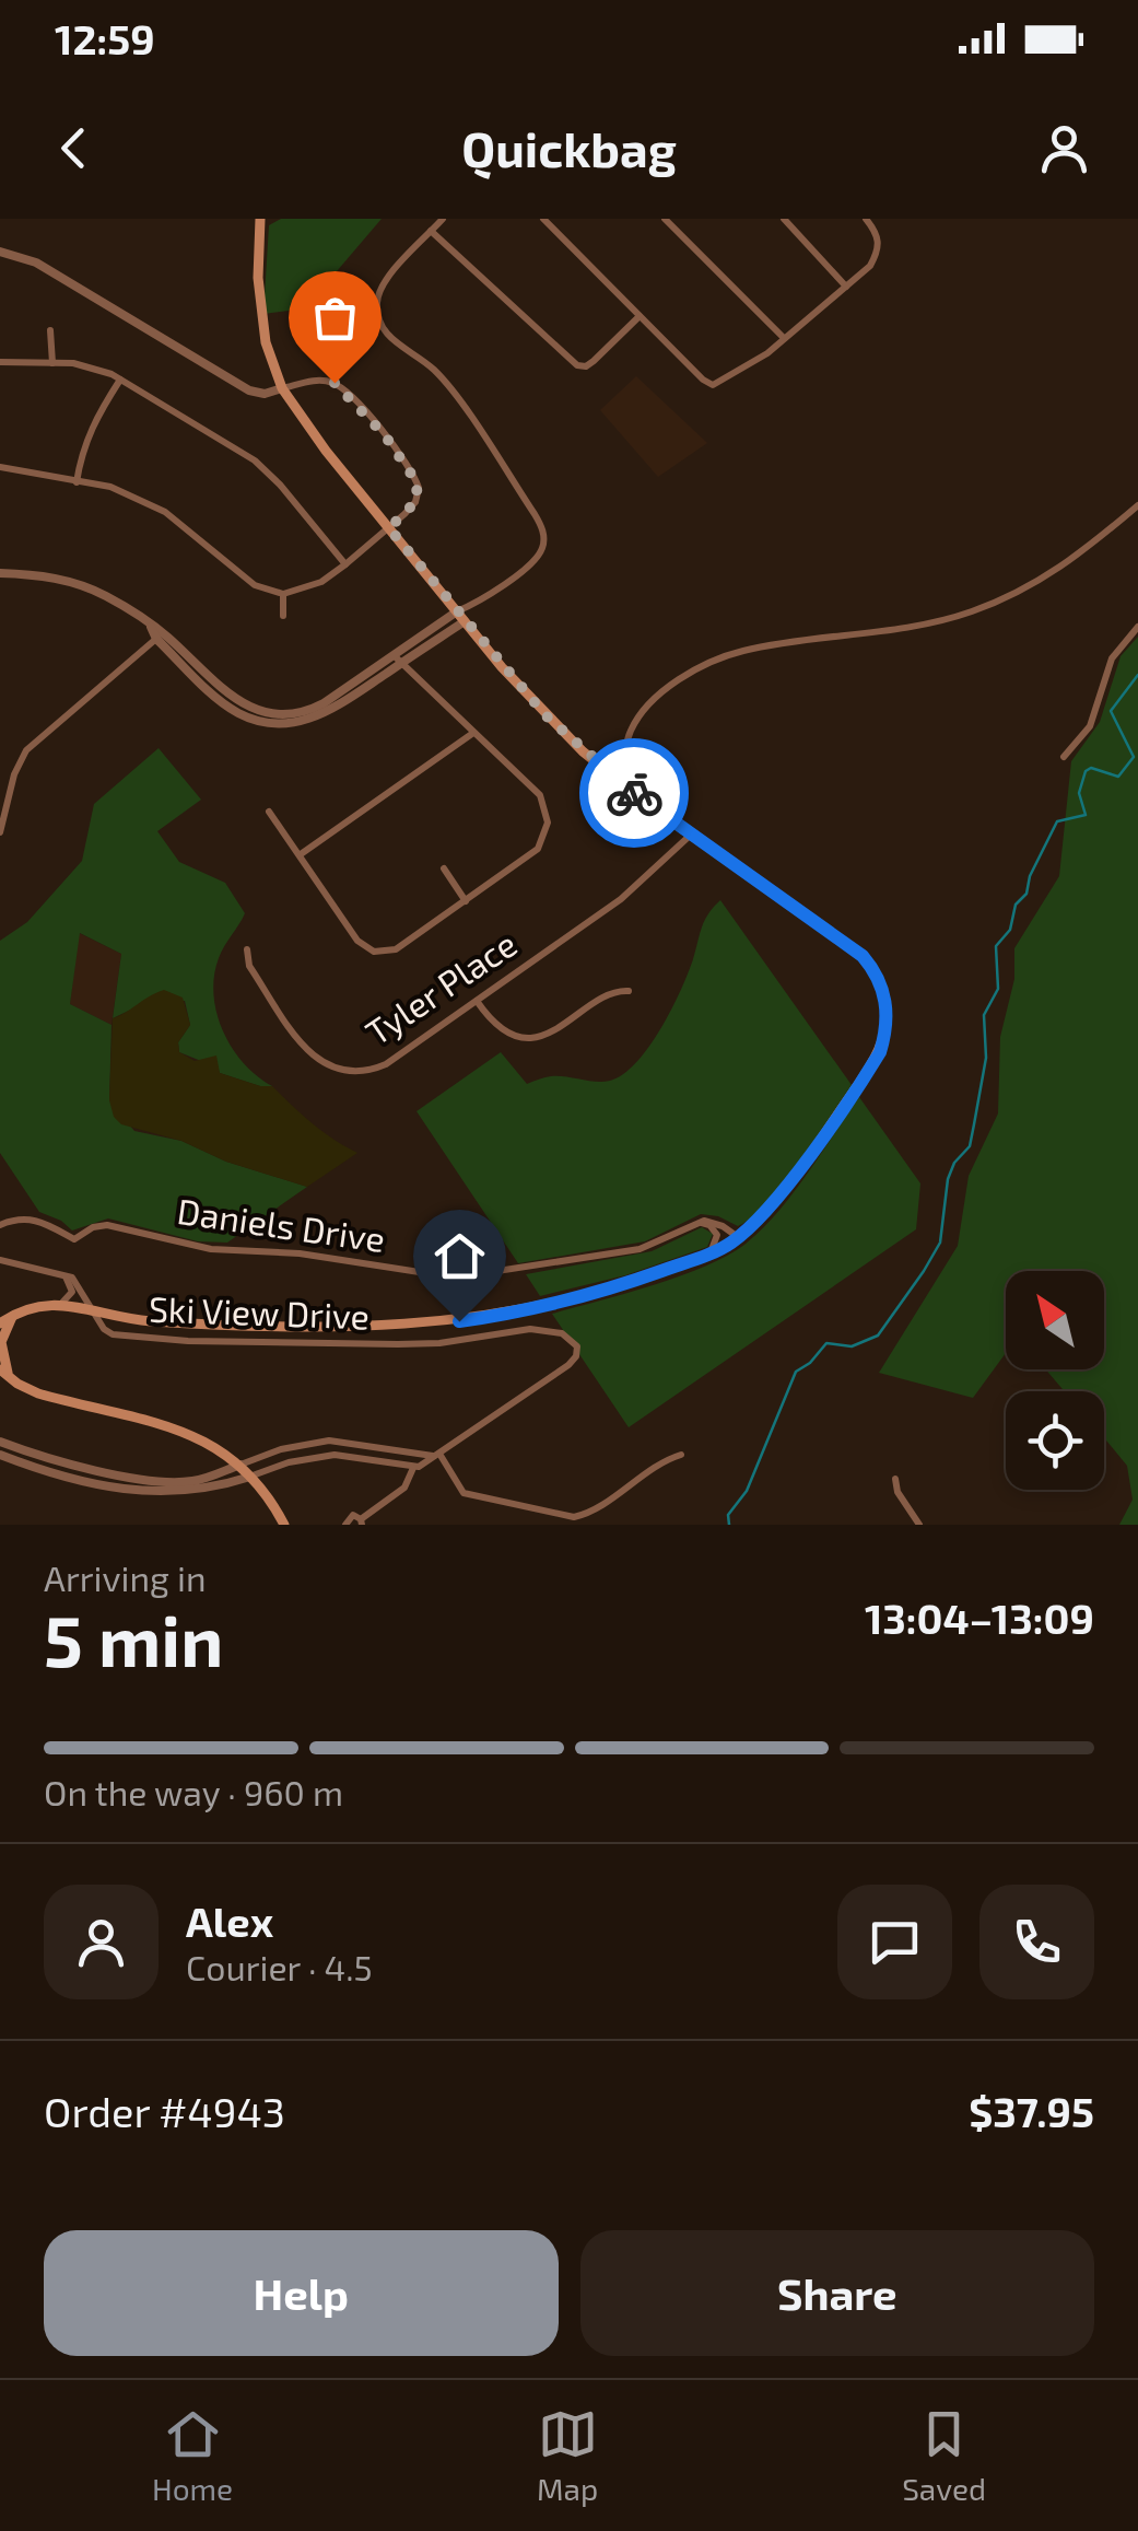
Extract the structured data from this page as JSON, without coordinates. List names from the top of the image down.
{
  "streets": {
    "street": ["Tyler Place", "Daniels Drive", "Ski View Drive"]
  },
  "north": "top left",
  "page": {
    "status": "12:59",
    "header": "Quickbag",
    "heading": ["5 min", "Arriving in", "13:04–13:09"],
    "panel": [
      "Alex",
      "Courier · 4.5",
      "Order #4943",
      "$37.95"
    ],
    "bar": "On the way · 960 m",
    "buttons": ["Help", "Share"],
    "tabs": ["Home", "Map", "Saved"]
  }
}
